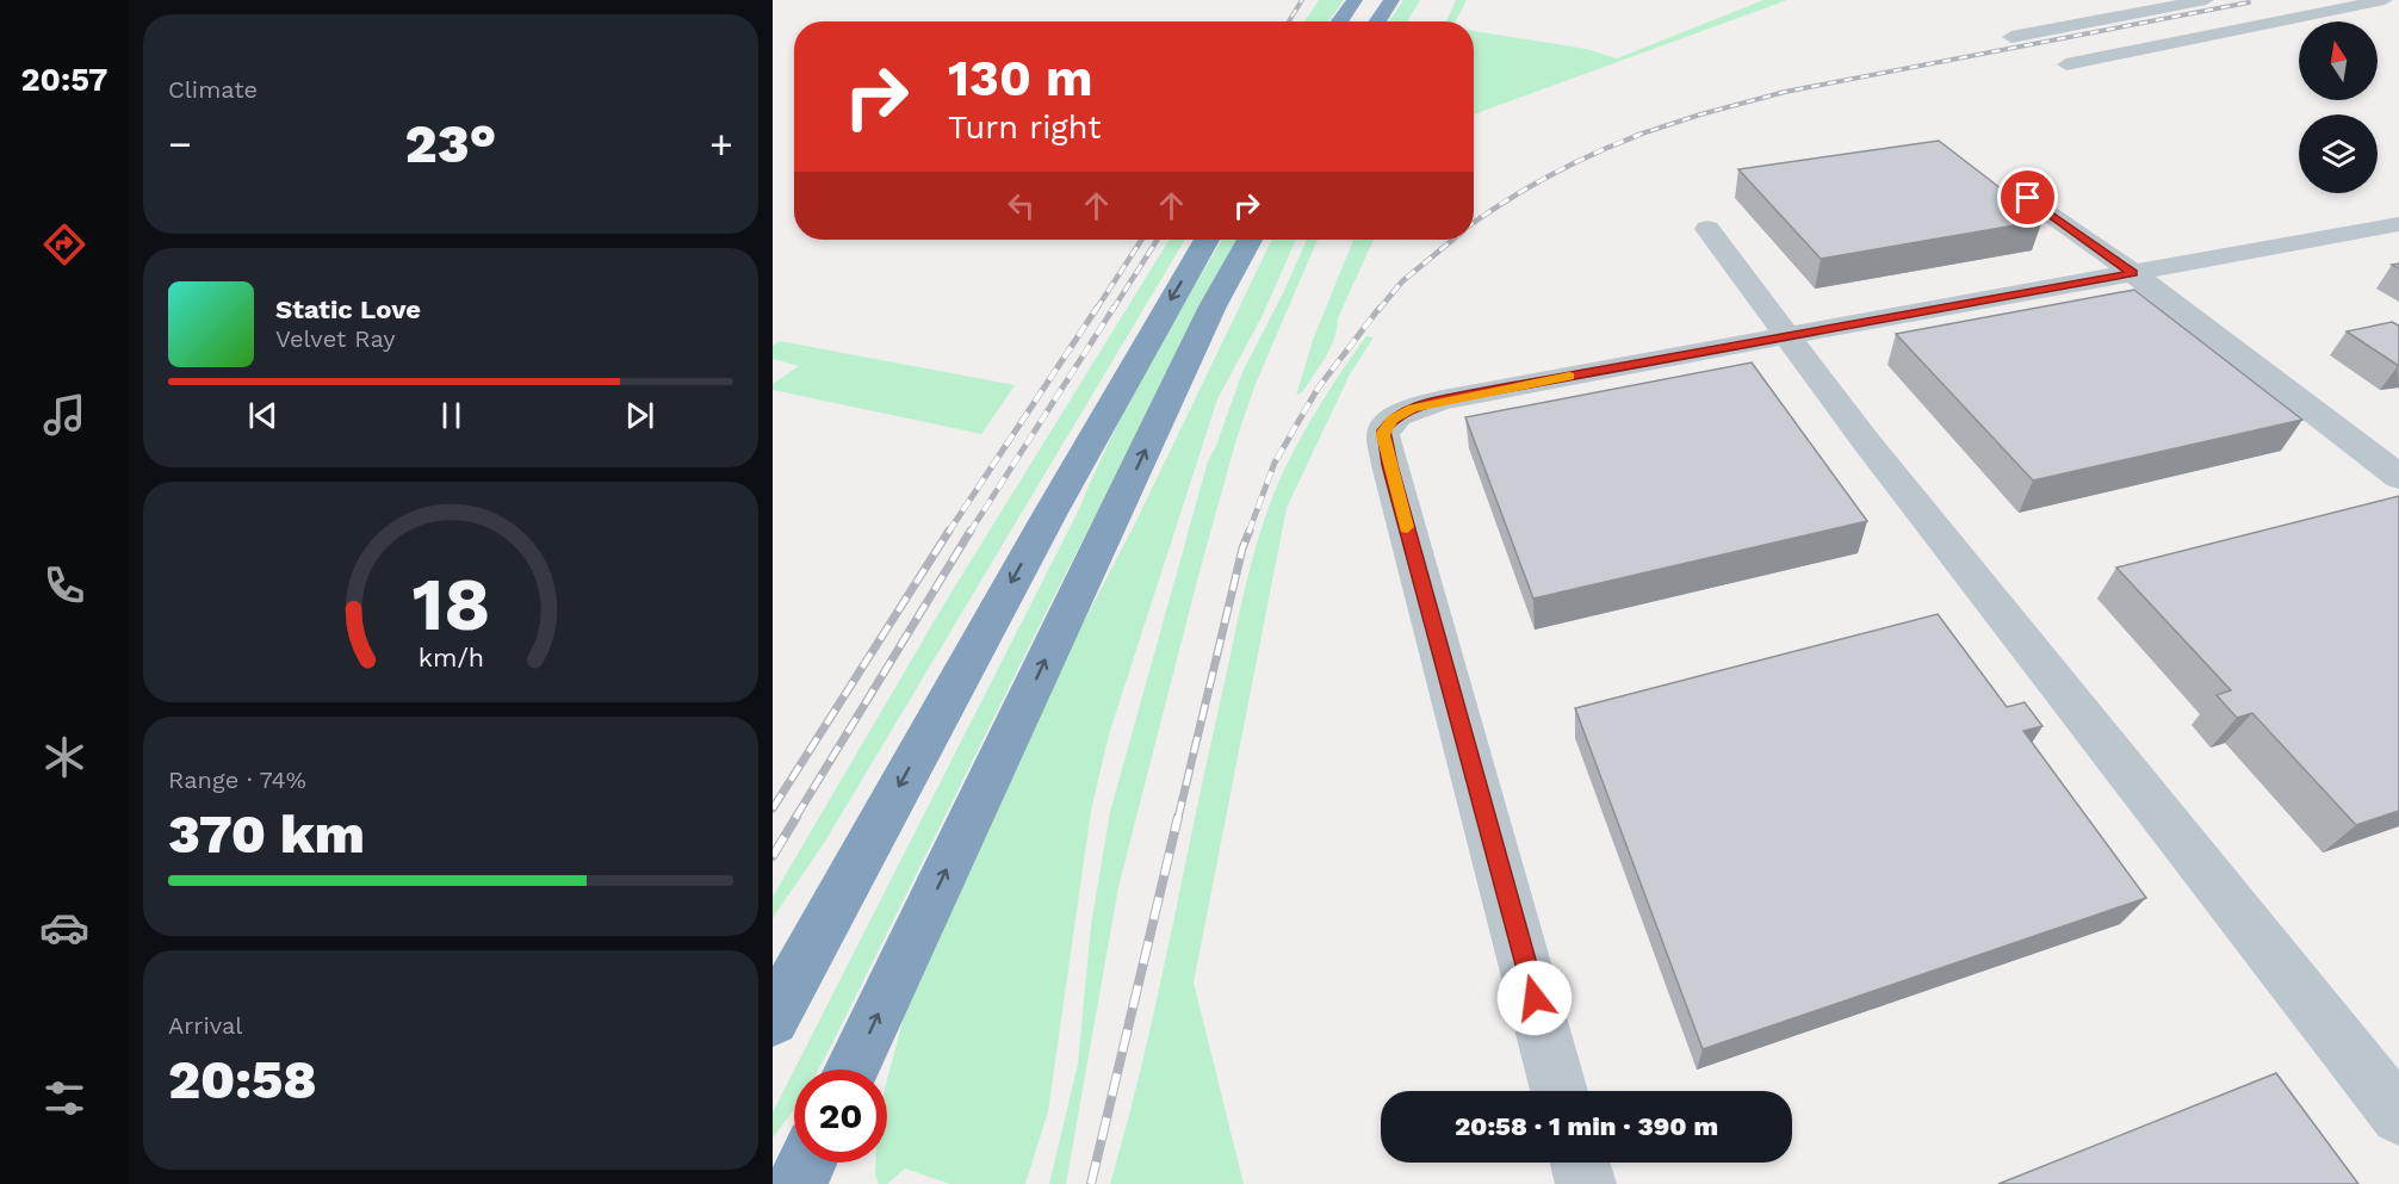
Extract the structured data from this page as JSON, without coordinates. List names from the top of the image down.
{
  "north": "top",
  "page": {
    "tabs": "20:57",
    "tile": [
      "Climate",
      ["Range · 74%", "370 km"],
      ["Arrival", "20:58"]
    ],
    "turn": ["130 m", "Turn right"],
    "heat": ["−", "23°", "+"],
    "song": ["Static Love", "Velvet Ray"],
    "limit": "20",
    "trip": "20:58 · 1 min · 390 m",
    "gauge": ["18", "km/h"]
  }
}
